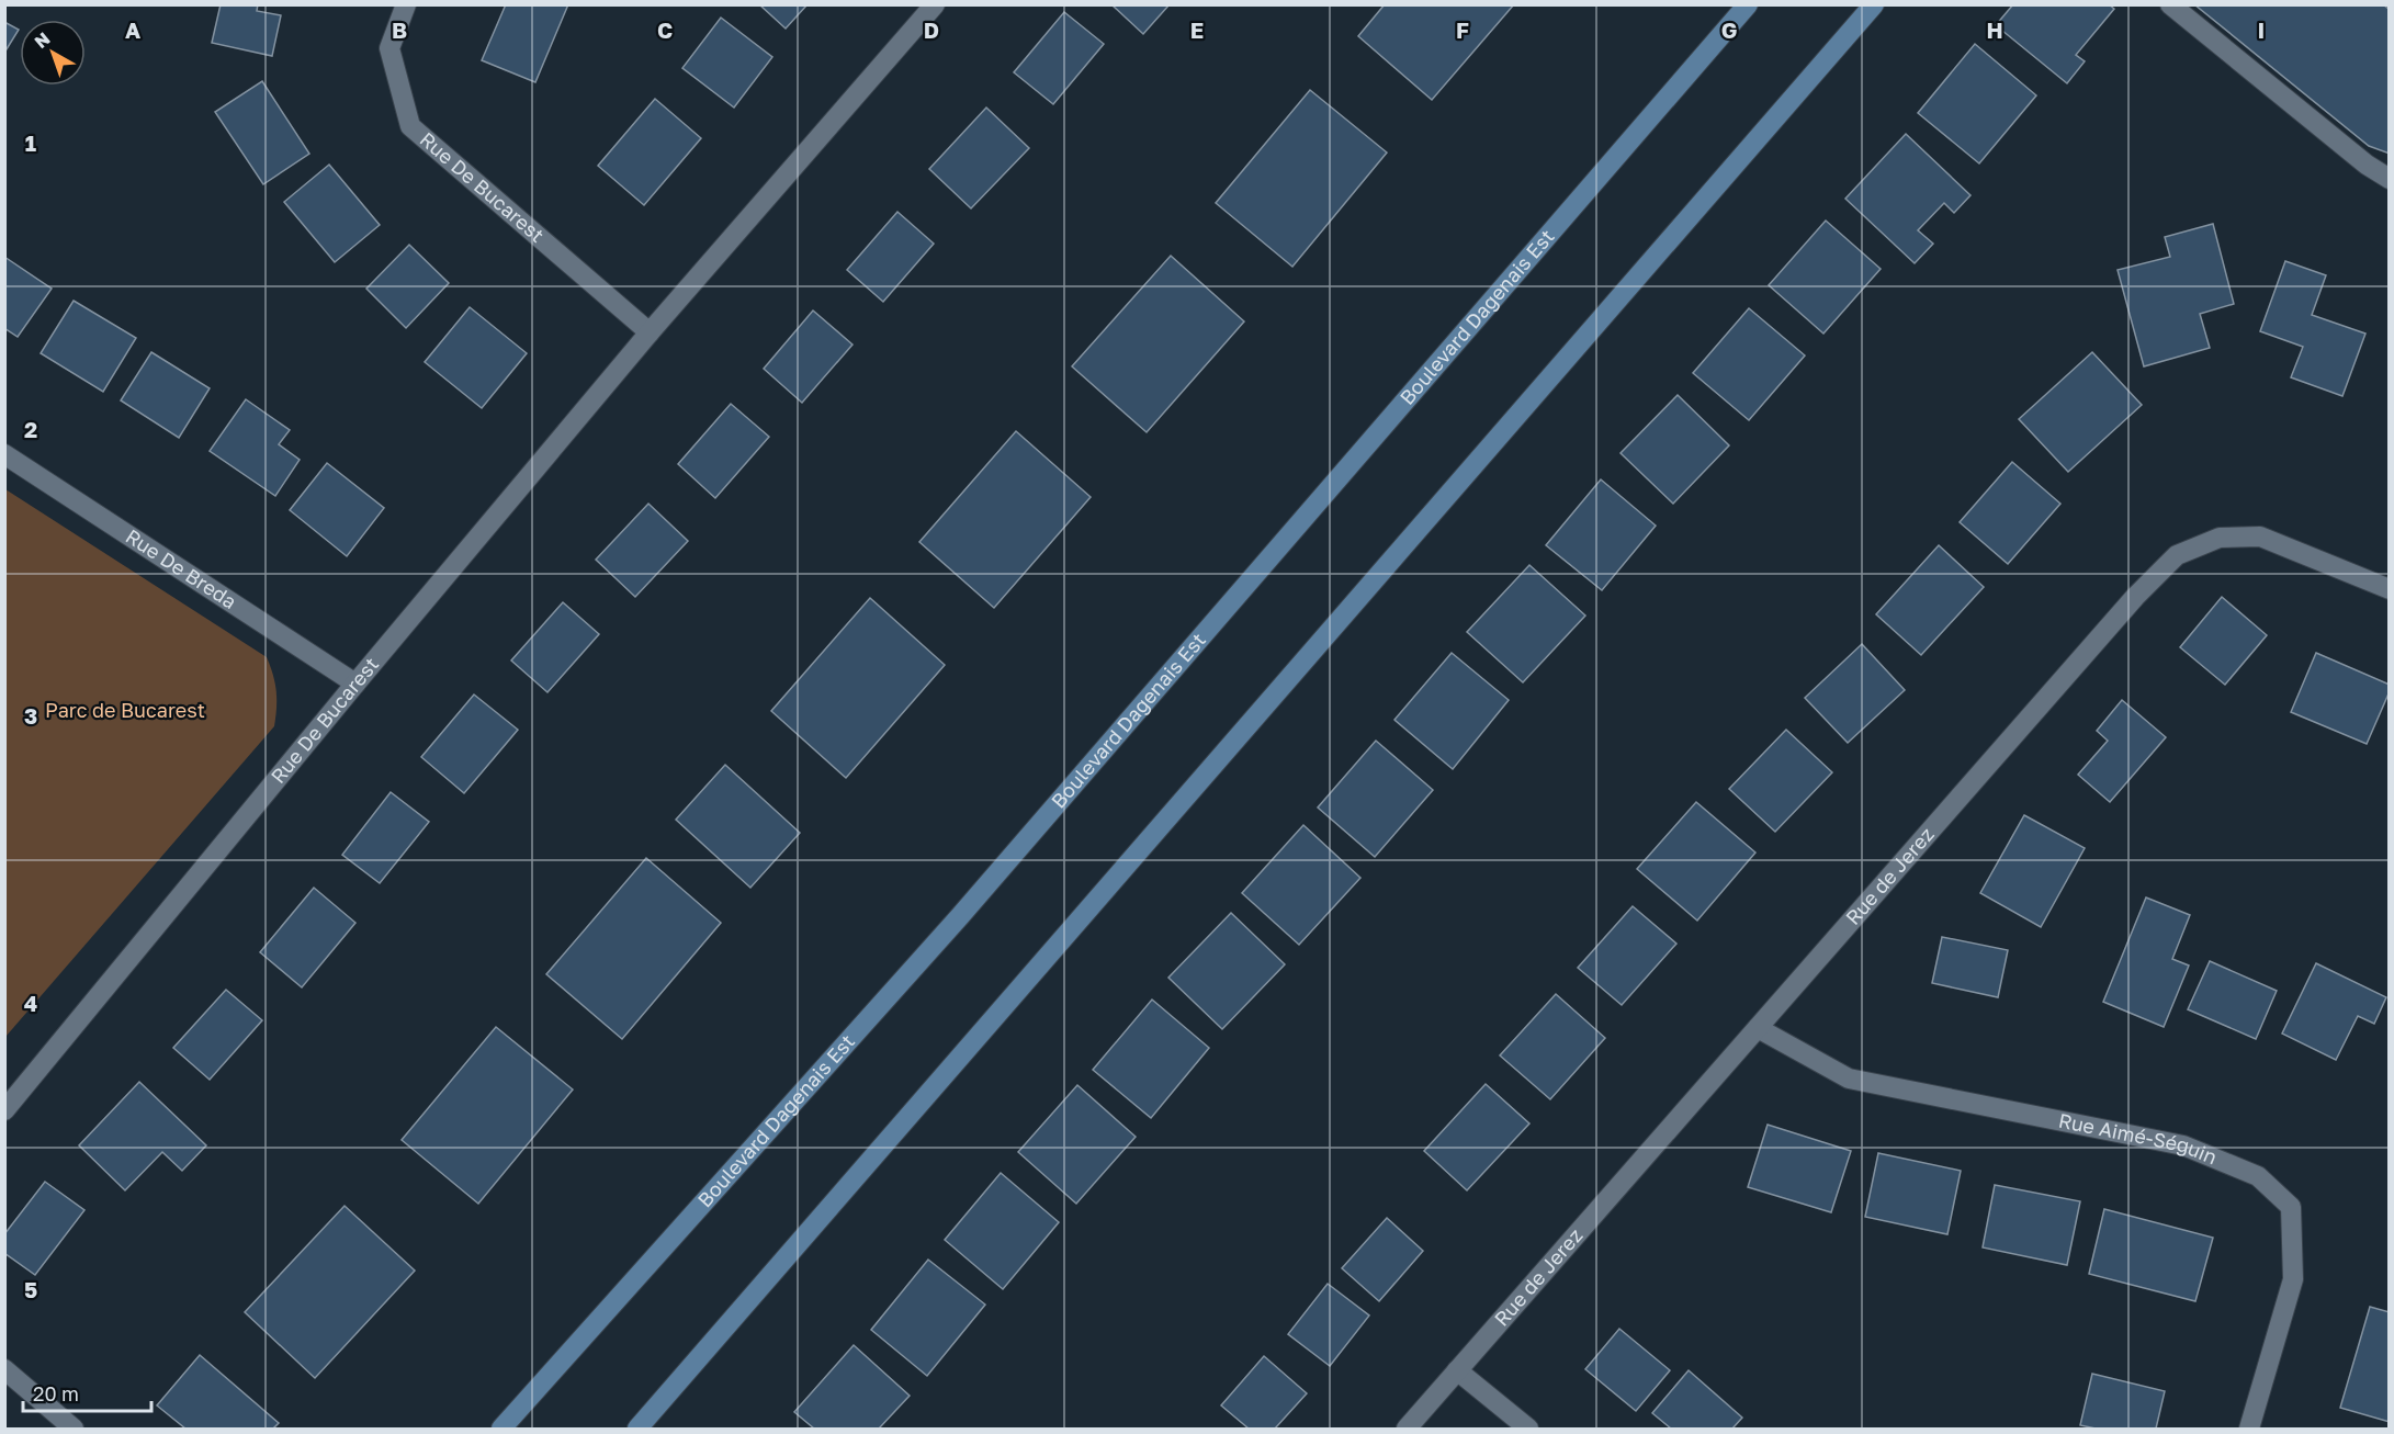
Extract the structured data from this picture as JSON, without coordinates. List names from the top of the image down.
{
  "streets": {
    "main road": ["Boulevard Dagenais Est"],
    "street": [
      "Rue De Bucarest",
      "Rue De Breda",
      "Rue de Jerez",
      "Rue Aimé-Séguin"
    ]
  },
  "crossings": [
    ["Rue De Bucarest", "Rue De Breda"],
    ["Rue de Jerez", "Rue Aimé-Séguin"]
  ],
  "parks": ["Parc de Bucarest"],
  "scale_bar": "20 m",
  "north": "top left",
  "grid": {
    "columns": [
      "A",
      "B",
      "C",
      "D",
      "E",
      "F",
      "G",
      "H",
      "I"
    ],
    "rows": [
      "1",
      "2",
      "3",
      "4",
      "5"
    ]
  }
}
